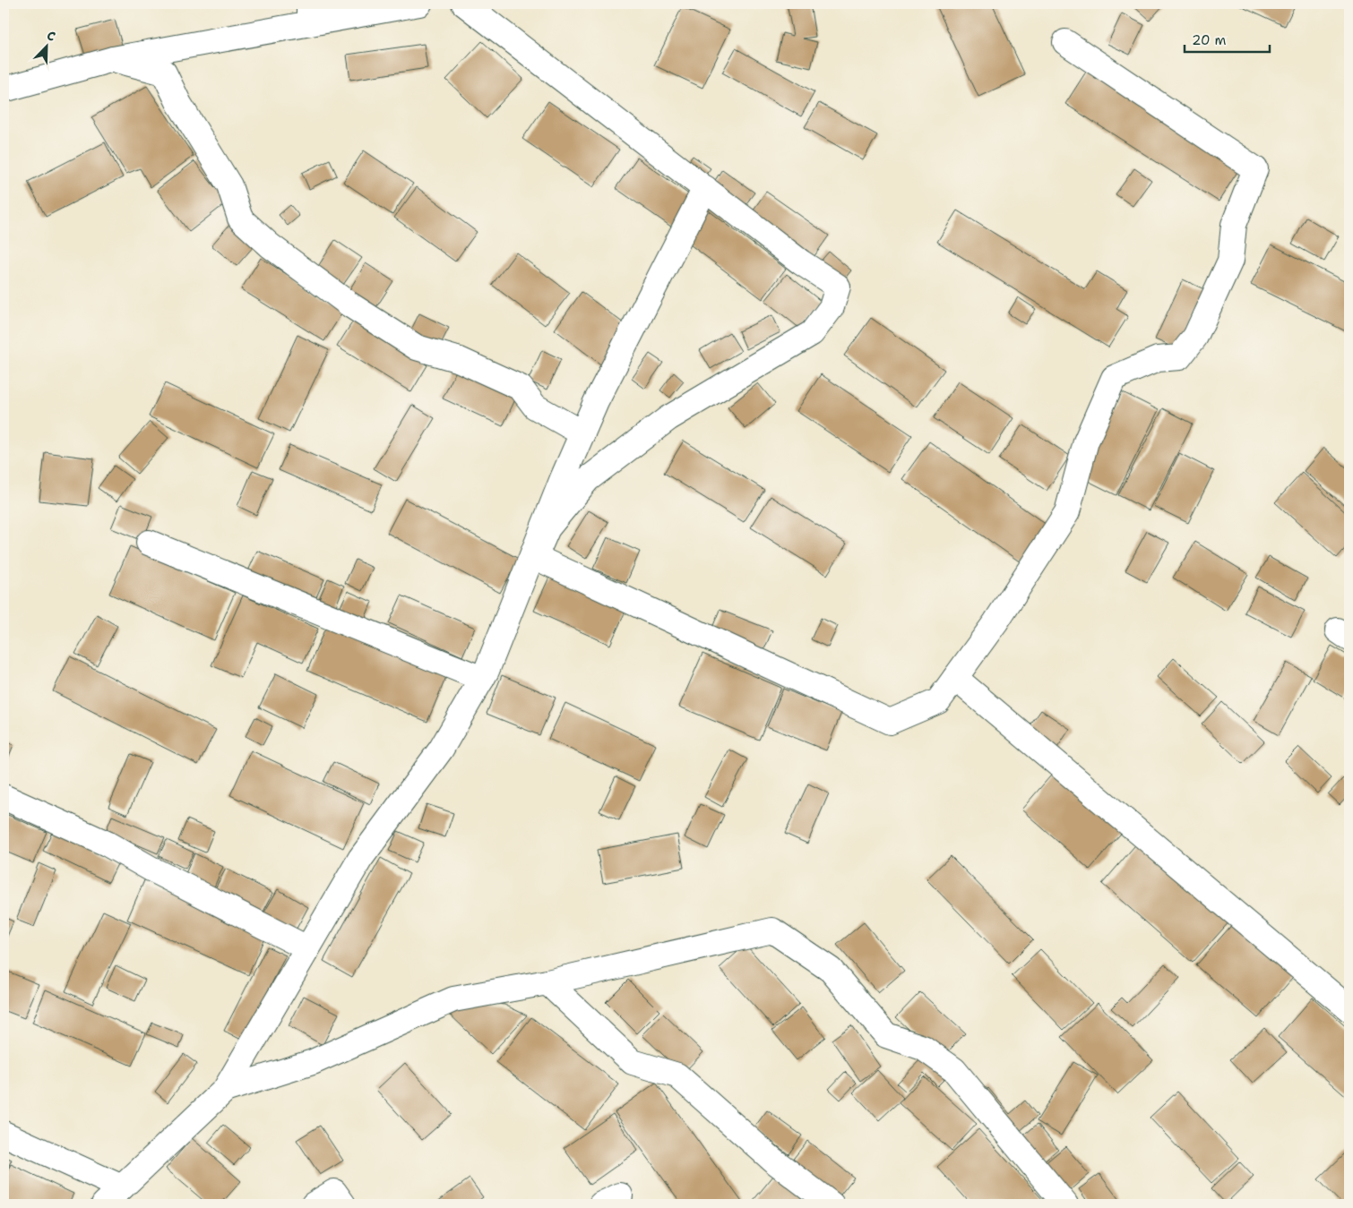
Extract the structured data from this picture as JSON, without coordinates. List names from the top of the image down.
{
  "scale_bar": "20 m",
  "north": "top right"
}
